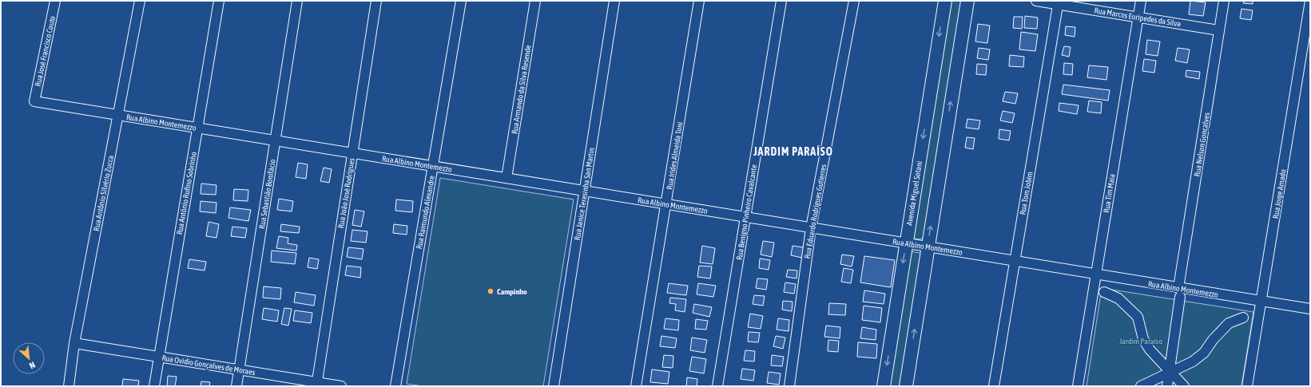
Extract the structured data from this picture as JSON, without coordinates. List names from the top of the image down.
{
  "streets": {
    "street": [
      "Rua Marcos Euripedes da Silva",
      "Rua José Francisco Couto",
      "Rua Armando da Silva Resende",
      "Rua Albino Montemezzo",
      "Rua Nelson Gonçalves",
      "Rua Irides Almeida Toni",
      "Rua Antônio Silvério Zucca",
      "Rua Antônio Rufino Sobrinho",
      "Rua João José Rodrigues",
      "Avenida Miguel Sotani",
      "Rua Tom Jobim",
      "Rua Tim Maia",
      "Rua Sebastião Bonifácio",
      "Rua Janice Teresinha San Martin",
      "Rua Jorge Amado",
      "Rua Eduardo Rodrigues Gutierres",
      "Rua Raimundo Alexandre",
      "Rua Benigno Pinheiro Cavalcante",
      "Rua Ovidio Gonçalves de Moraes"
    ]
  },
  "crossings": [
    ["Rua Marcos Euripedes da Silva", "Rua Nelson Gonçalves"],
    ["Rua Marcos Euripedes da Silva", "Rua Tom Jobim"],
    ["Rua Marcos Euripedes da Silva", "Rua Tim Maia"],
    ["Rua José Francisco Couto", "Rua Albino Montemezzo"],
    ["Rua Armando da Silva Resende", "Rua Albino Montemezzo"],
    ["Rua Albino Montemezzo", "Rua Nelson Gonçalves"],
    ["Rua Albino Montemezzo", "Rua Irides Almeida Toni"],
    ["Rua Albino Montemezzo", "Rua Antônio Silvério Zucca"],
    ["Rua Albino Montemezzo", "Rua Antônio Rufino Sobrinho"],
    ["Rua Albino Montemezzo", "Rua João José Rodrigues"],
    ["Rua Albino Montemezzo", "Avenida Miguel Sotani"],
    ["Rua Albino Montemezzo", "Rua Tom Jobim"],
    ["Rua Albino Montemezzo", "Rua Tim Maia"],
    ["Rua Albino Montemezzo", "Rua Sebastião Bonifácio"],
    ["Rua Albino Montemezzo", "Rua Janice Teresinha San Martin"],
    ["Rua Albino Montemezzo", "Rua Jorge Amado"],
    ["Rua Albino Montemezzo", "Rua Eduardo Rodrigues Gutierres"],
    ["Rua Albino Montemezzo", "Rua Raimundo Alexandre"],
    ["Rua Albino Montemezzo", "Rua Benigno Pinheiro Cavalcante"],
    ["Rua Antônio Silvério Zucca", "Rua Ovidio Gonçalves de Moraes"],
    ["Rua Antônio Rufino Sobrinho", "Rua Ovidio Gonçalves de Moraes"],
    ["Rua João José Rodrigues", "Rua Ovidio Gonçalves de Moraes"],
    ["Rua Sebastião Bonifácio", "Rua Ovidio Gonçalves de Moraes"]
  ],
  "districts": ["JARDIM PARAÍSO"],
  "parks": ["Jardim Paraíso"],
  "places": ["Campinho"],
  "north": "bottom right"
}
